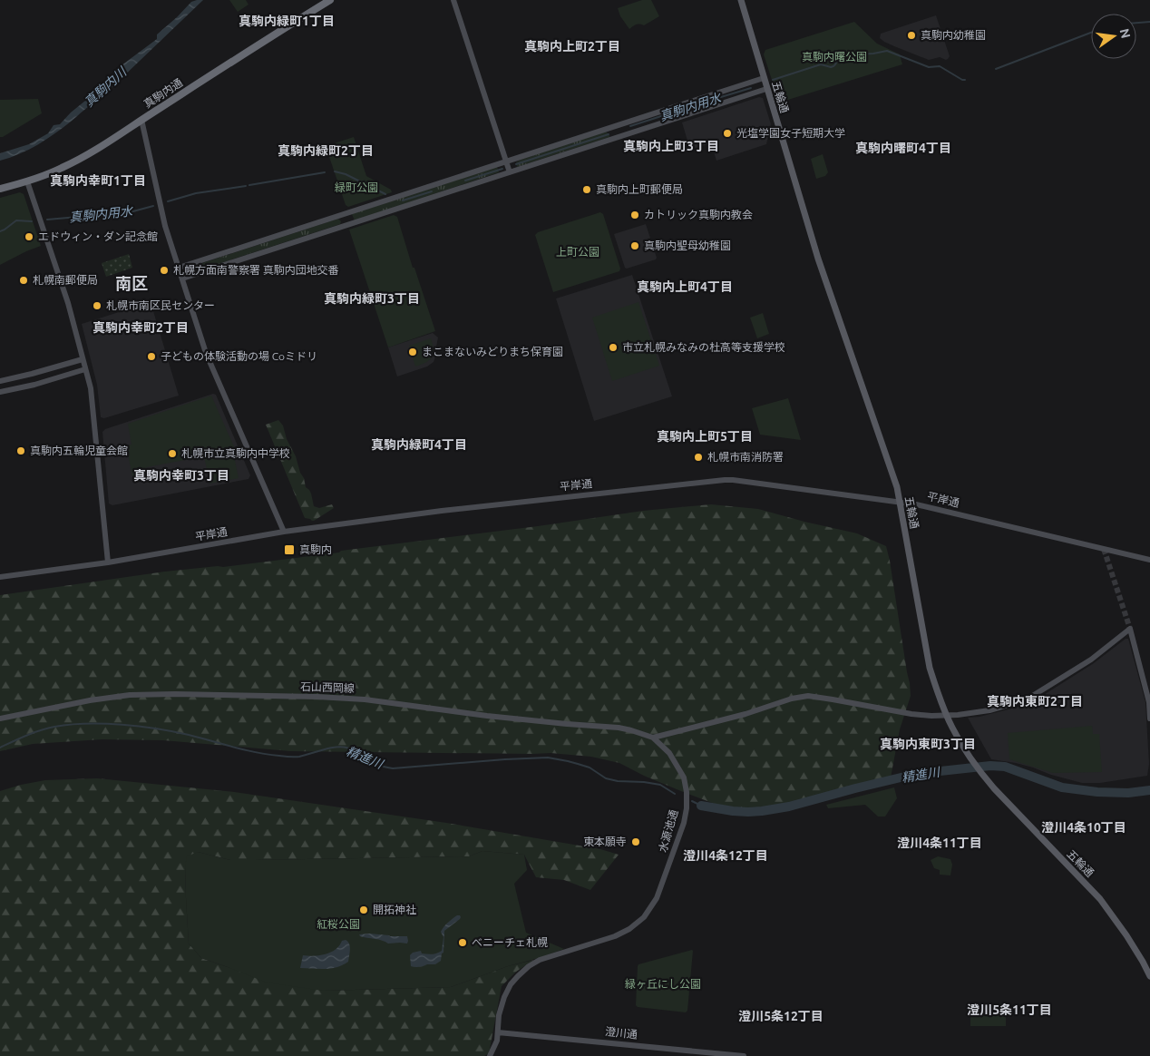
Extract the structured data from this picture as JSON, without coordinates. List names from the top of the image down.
{
  "streets": {
    "highway": ["真駒内通"],
    "main road": ["五輪通"],
    "street": [
      "平岸通",
      "石山西岡線",
      "水源池通",
      "澄川通"
    ]
  },
  "crossings": [
    ["五輪通", "平岸通"],
    ["石山西岡線", "水源池通"],
    ["水源池通", "澄川通"]
  ],
  "districts": [
    "真駒内緑町1丁目",
    "真駒内上町2丁目",
    "真駒内上町3丁目",
    "真駒内曙町4丁目",
    "真駒内緑町2丁目",
    "真駒内幸町1丁目",
    "南区",
    "真駒内上町4丁目",
    "真駒内緑町3丁目",
    "真駒内幸町2丁目",
    "真駒内上町5丁目",
    "真駒内緑町4丁目",
    "真駒内幸町3丁目",
    "真駒内東町2丁目",
    "真駒内東町3丁目",
    "澄川4条10丁目",
    "澄川4条11丁目",
    "澄川4条12丁目",
    "澄川5条11丁目",
    "澄川5条12丁目"
  ],
  "water": ["真駒内川", "真駒内用水", "精進川"],
  "parks": [
    "真駒内曙公園",
    "緑町公園",
    "上町公園",
    "紅桜公園",
    "緑ヶ丘にし公園"
  ],
  "places": {
    "other": [
      "真駒内幼稚園",
      "光塩学園女子短期大学",
      "真駒内上町郵便局",
      "カトリック真駒内教会",
      "エドウィン・ダン記念館",
      "真駒内聖母幼稚園",
      "札幌方面南警察署 真駒内団地交番",
      "札幌南郵便局",
      "札幌市南区民センター",
      "市立札幌みなみの杜高等支援学校",
      "まこまないみどりまち保育園",
      "子どもの体験活動の場 Coミドリ",
      "真駒内五輪児童会館",
      "札幌市立真駒内中学校",
      "札幌市南消防署",
      "東本願寺",
      "開拓神社",
      "べニーチェ札幌"
    ],
    "transit": ["真駒内"]
  },
  "north": "right"
}
